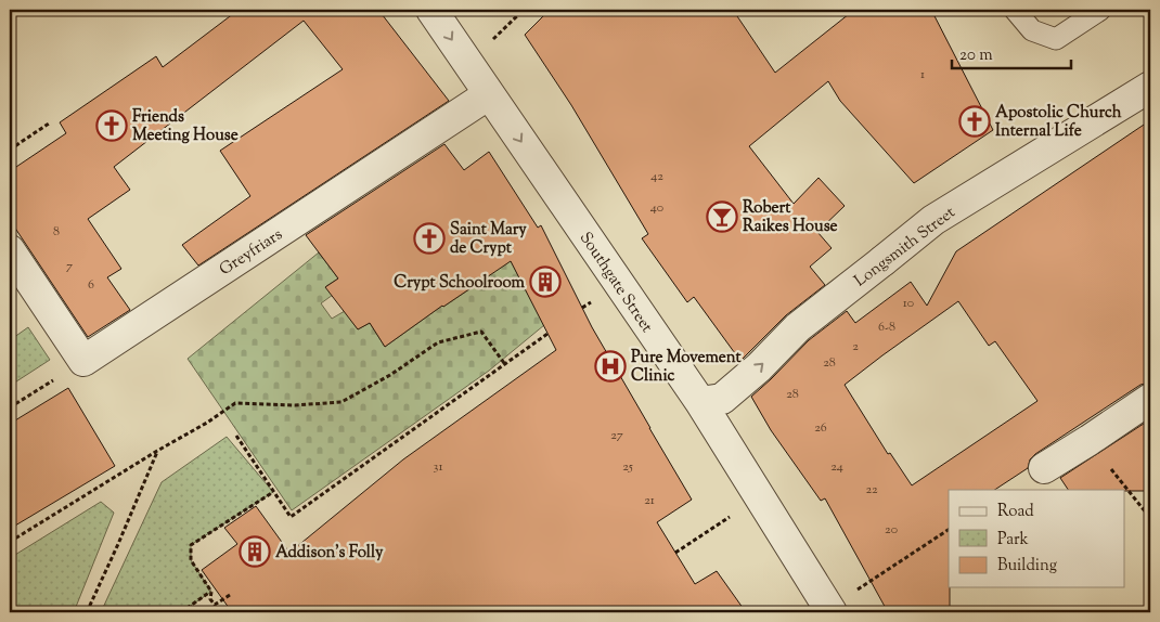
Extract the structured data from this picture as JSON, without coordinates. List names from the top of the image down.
{
  "streets": {
    "street": ["Longsmith Street", "Greyfriars", "Southgate Street"]
  },
  "crossings": [
    ["Longsmith Street", "Southgate Street"],
    ["Greyfriars", "Southgate Street"]
  ],
  "one_way": ["Longsmith Street", "Southgate Street"],
  "places": {
    "church": ["Apostolic Church Internal Life", "Friends Meeting House", "Saint Mary de Crypt"],
    "bar": ["Robert Raikes House"],
    "building": ["Crypt Schoolroom", "Addison's Folly"],
    "hospital": ["Pure Movement Clinic"]
  },
  "house_numbers": [
    "1",
    "42",
    "40",
    "8",
    "7",
    "6",
    "10",
    "6-8",
    "2",
    "28",
    "28",
    "26",
    "27",
    "31",
    "25",
    "24",
    "22",
    "21",
    "20"
  ],
  "legend": ["Road", "Park", "Building"],
  "scale_bar": "20 m"
}
